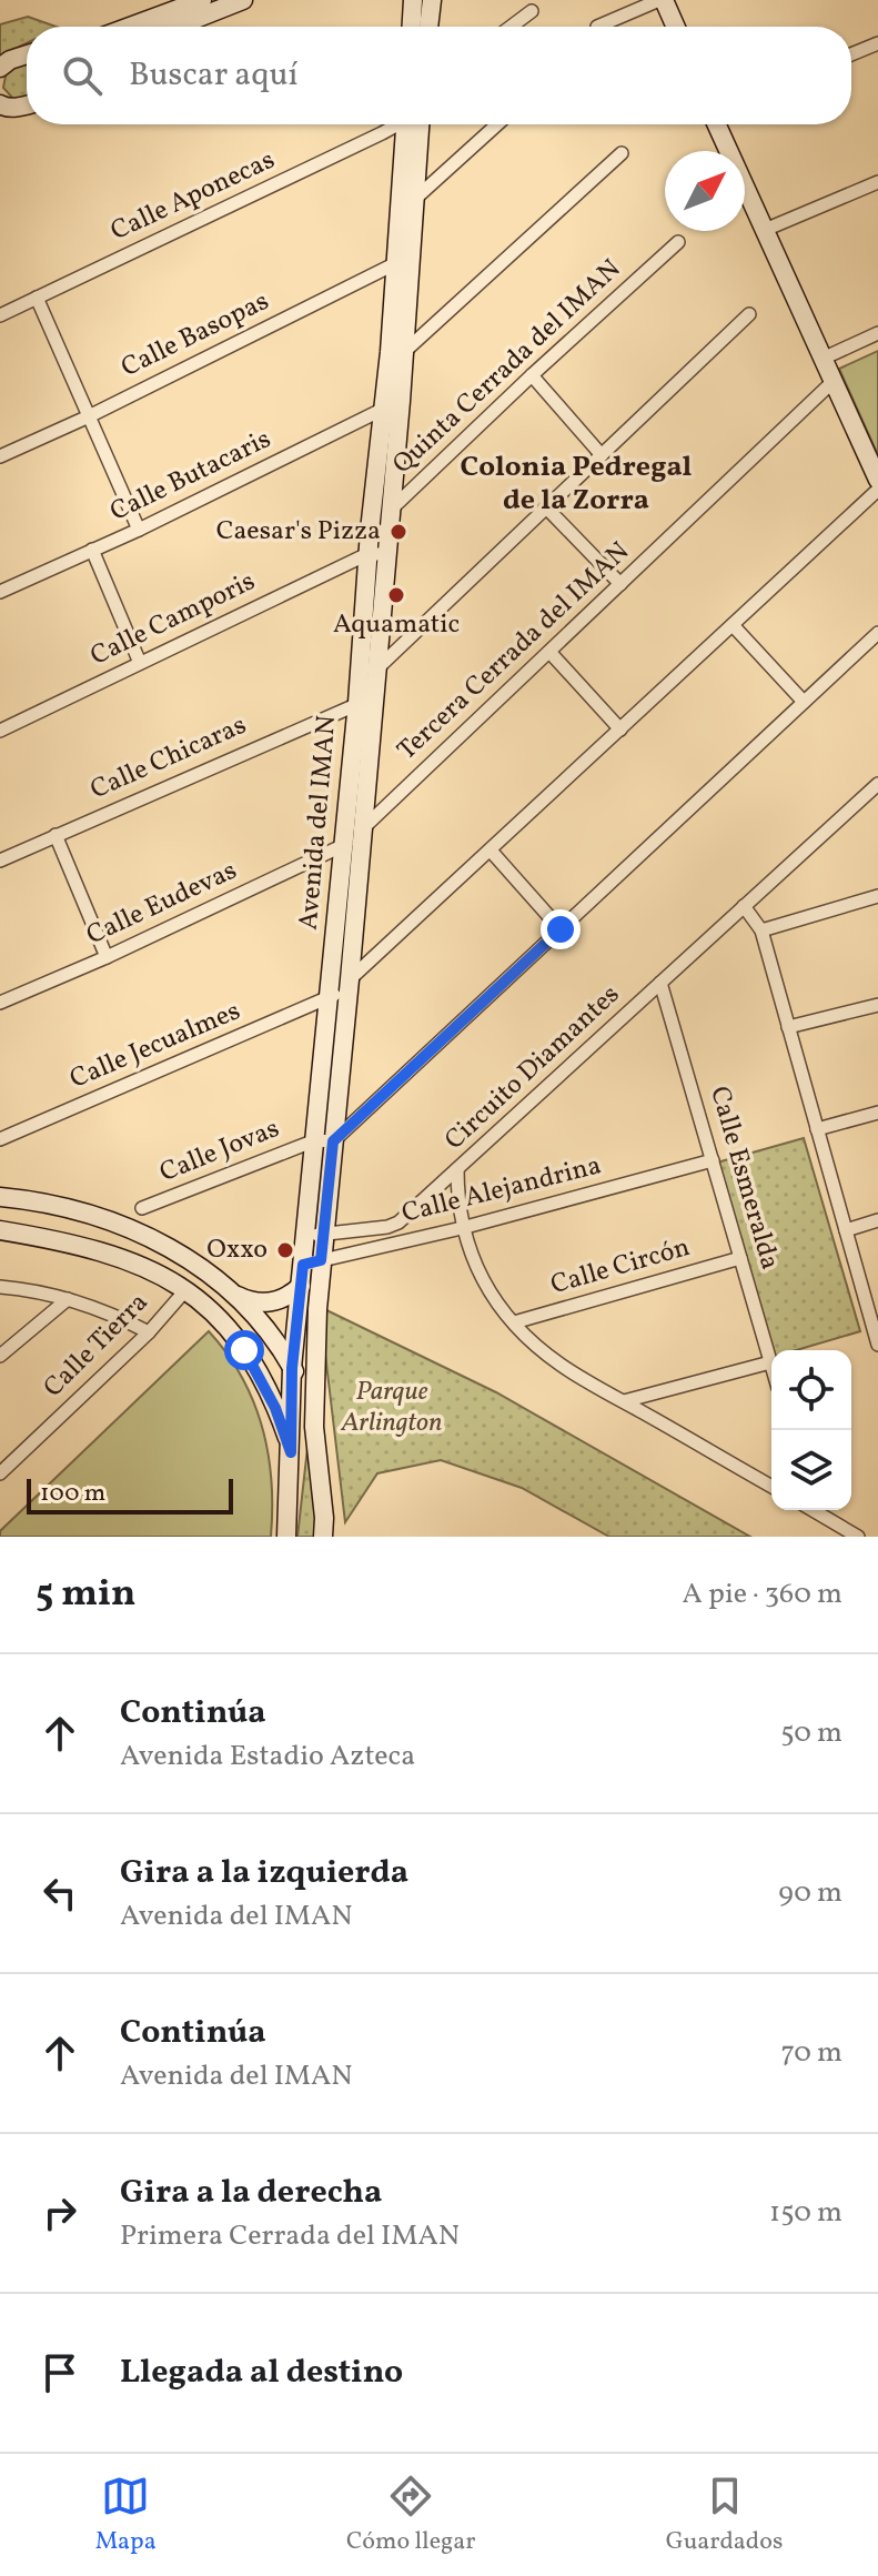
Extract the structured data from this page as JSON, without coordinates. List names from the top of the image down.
{
  "streets": {
    "main road": ["Avenida del IMAN"],
    "street": [
      "Calle Aponecas",
      "Calle Basopas",
      "Quinta Cerrada del IMAN",
      "Calle Butacaris",
      "Calle Camporis",
      "Tercera Cerrada del IMAN",
      "Calle Chicaras",
      "Calle Eudevas",
      "Calle Jecualmes",
      "Circuito Diamantes",
      "Calle Jovas",
      "Calle Esmeralda",
      "Calle Alejandrina",
      "Calle Circón",
      "Calle Tierra"
    ]
  },
  "crossings": [
    ["Calle Basopas", "Avenida del IMAN"],
    ["Quinta Cerrada del IMAN", "Avenida del IMAN"],
    ["Calle Butacaris", "Avenida del IMAN"],
    ["Calle Camporis", "Avenida del IMAN"],
    ["Tercera Cerrada del IMAN", "Avenida del IMAN"],
    ["Tercera Cerrada del IMAN", "Calle Eudevas"],
    ["Calle Chicaras", "Avenida del IMAN"],
    ["Avenida del IMAN", "Calle Eudevas"],
    ["Avenida del IMAN", "Calle Jecualmes"],
    ["Avenida del IMAN", "Calle Jovas"],
    ["Avenida del IMAN", "Calle Alejandrina"],
    ["Circuito Diamantes", "Calle Esmeralda"],
    ["Circuito Diamantes", "Calle Alejandrina"],
    ["Circuito Diamantes", "Calle Circón"],
    ["Calle Esmeralda", "Calle Alejandrina"],
    ["Calle Esmeralda", "Calle Circón"]
  ],
  "districts": ["Colonia Pedregal de la Zorra"],
  "parks": ["Parque Arlington"],
  "places": ["Caesar's Pizza", "Aquamatic", "Oxxo"],
  "scale_bar": "100 m",
  "north": "top right",
  "page": {
    "search": "Buscar aquí",
    "scale": "100 m",
    "heading": ["5 min", "A pie · 360 m"],
    "list": [
      ["Continúa", "Avenida Estadio Azteca", "50 m"],
      ["Gira a la izquierda", "Avenida del IMAN", "90 m"],
      ["Continúa", "Avenida del IMAN", "70 m"],
      ["Gira a la derecha", "Primera Cerrada del IMAN", "150 m"],
      "Llegada al destino"
    ],
    "nav": ["Mapa", "Cómo llegar", "Guardados"]
  }
}
